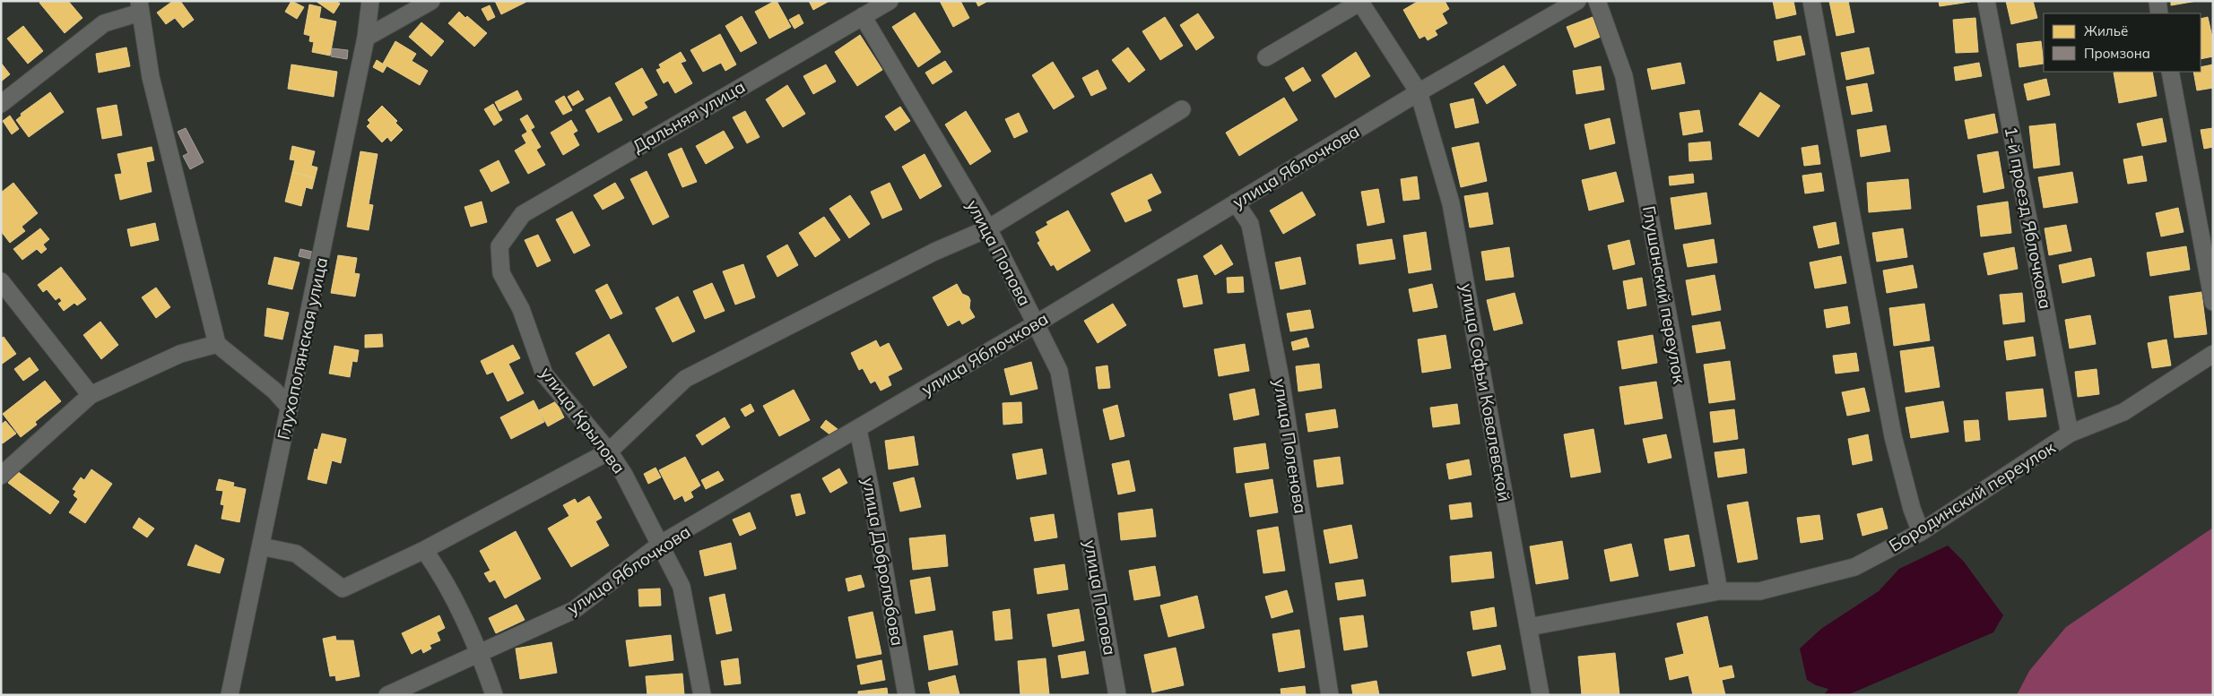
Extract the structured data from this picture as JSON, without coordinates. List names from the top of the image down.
{
  "streets": {
    "street": [
      "Дальняя улица",
      "улица Яблочкова",
      "1-й проезд Яблочкова",
      "улица Попова",
      "Глушанский переулок",
      "Глухополянская улица",
      "улица Софьи Ковалевской",
      "улица Крылова",
      "улица Поленова",
      "Бородинский переулок",
      "улица Добролюбова"
    ]
  },
  "crossings": [
    ["Дальняя улица", "улица Попова"],
    ["Дальняя улица", "улица Крылова"],
    ["улица Яблочкова", "улица Попова"],
    ["улица Яблочкова", "улица Софьи Ковалевской"],
    ["улица Яблочкова", "улица Крылова"],
    ["улица Яблочкова", "улица Поленова"],
    ["улица Яблочкова", "улица Добролюбова"],
    ["1-й проезд Яблочкова", "Бородинский переулок"],
    ["Глушанский переулок", "Бородинский переулок"],
    ["улица Софьи Ковалевской", "Бородинский переулок"]
  ],
  "legend": ["Жильё", "Промзона"]
}
